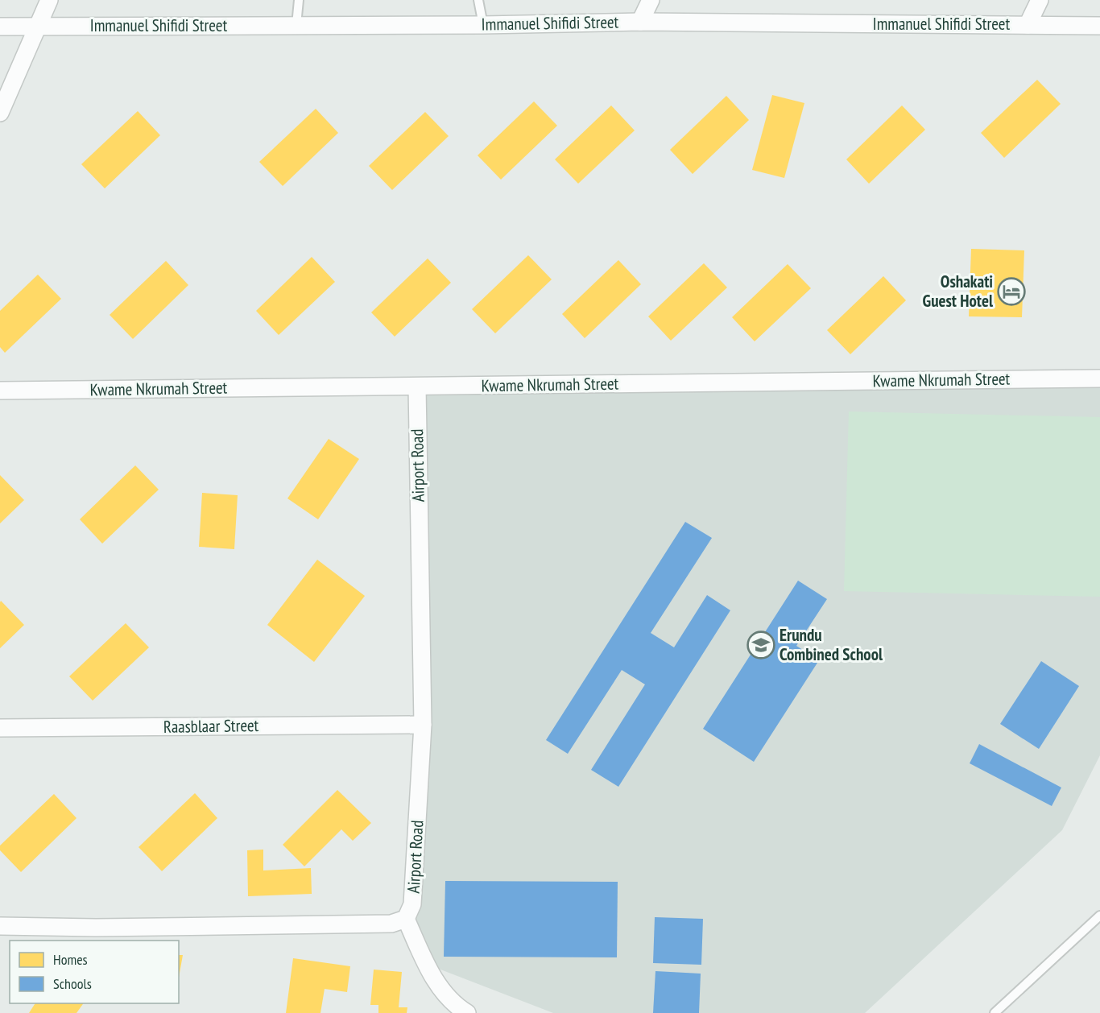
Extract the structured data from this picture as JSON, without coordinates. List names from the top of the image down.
{
  "streets": {
    "street": [
      "Immanuel Shifidi Street",
      "Kwame Nkrumah Street",
      "Airport Road",
      "Raasblaar Street"
    ]
  },
  "crossings": [
    ["Kwame Nkrumah Street", "Airport Road"],
    ["Airport Road", "Raasblaar Street"]
  ],
  "places": {
    "hotel": ["Oshakati Guest Hotel"],
    "school or university": ["Erundu Combined School"]
  },
  "legend": ["Homes", "Schools"]
}
